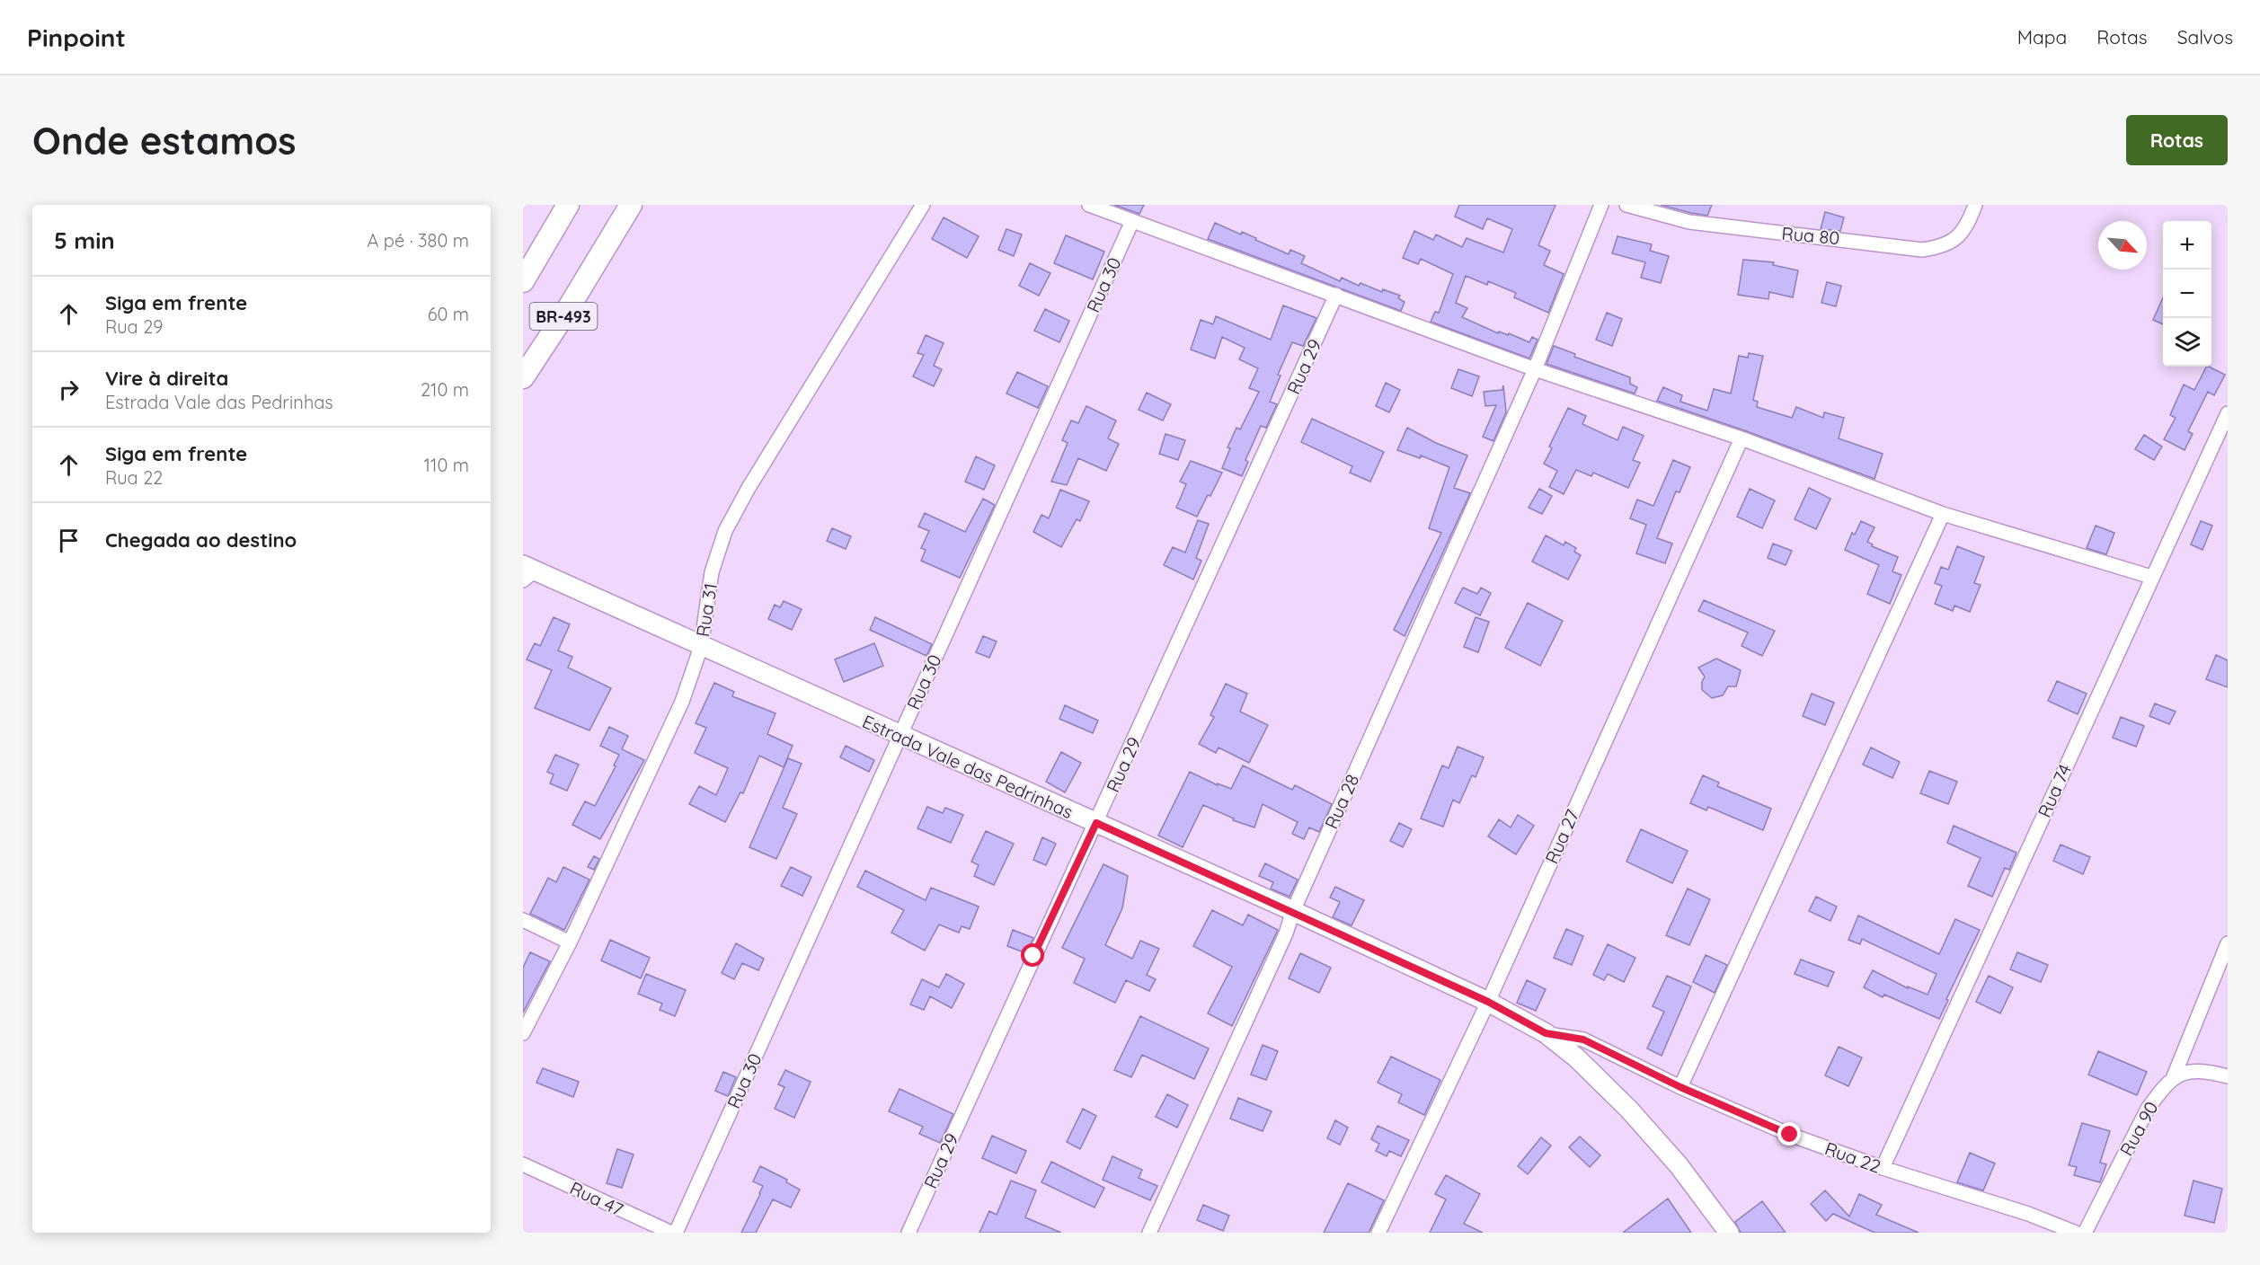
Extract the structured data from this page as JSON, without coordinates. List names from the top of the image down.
{
  "streets": {
    "highway": ["BR-493"],
    "main road": ["Estrada Vale das Pedrinhas"],
    "street": [
      "Rua 80",
      "Rua 30",
      "Rua 29",
      "Rua 31",
      "Rua 74",
      "Rua 28",
      "Rua 27",
      "Rua 90",
      "Rua 22",
      "Rua 47"
    ]
  },
  "crossings": [
    ["Rua 30", "Estrada Vale das Pedrinhas"],
    ["Rua 29", "Estrada Vale das Pedrinhas"],
    ["Rua 31", "Estrada Vale das Pedrinhas"],
    ["Estrada Vale das Pedrinhas", "Rua 28"],
    ["Estrada Vale das Pedrinhas", "Rua 27"],
    ["Estrada Vale das Pedrinhas", "Rua 22"],
    ["Rua 74", "Rua 22"]
  ],
  "north": "bottom right",
  "page": {
    "header": "Pinpoint",
    "nav": ["Mapa", "Rotas", "Salvos"],
    "buttons": "Rotas",
    "title": "Onde estamos",
    "heading": ["5 min", "A pé · 380 m"],
    "map_buttons": ["+", "−"],
    "list": [
      ["Siga em frente", "Rua 29", "60 m"],
      ["Vire à direita", "Estrada Vale das Pedrinhas", "210 m"],
      ["Siga em frente", "Rua 22", "110 m"],
      "Chegada ao destino"
    ]
  }
}
